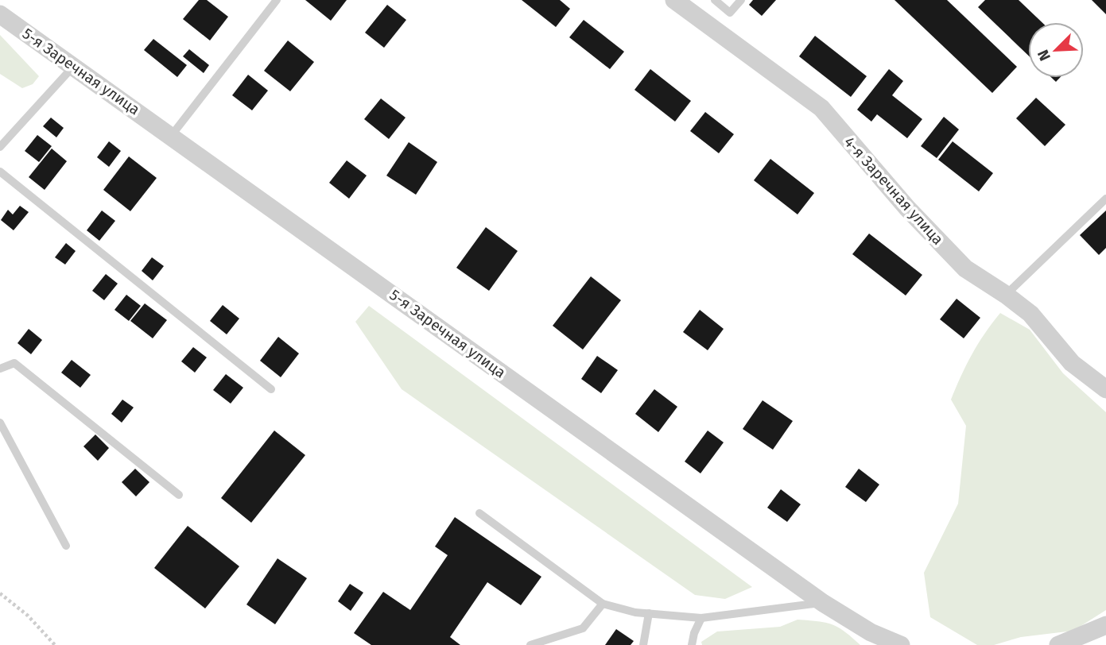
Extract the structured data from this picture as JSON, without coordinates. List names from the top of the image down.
{
  "streets": {
    "street": ["5-я Заречная улица", "4-я Заречная улица"]
  },
  "north": "bottom left"
}
